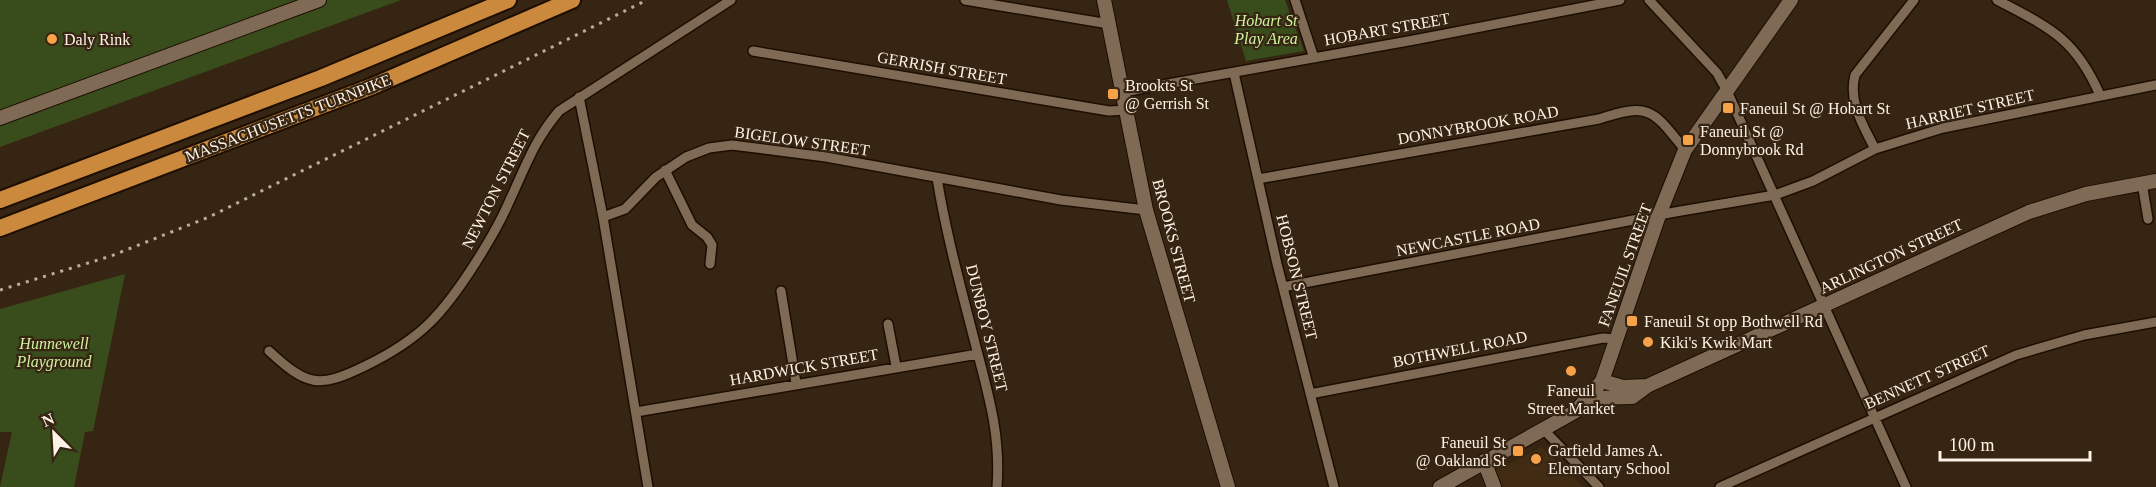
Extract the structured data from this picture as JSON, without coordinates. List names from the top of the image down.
{
  "streets": {
    "highway": ["MASSACHUSETTS TURNPIKE"],
    "street": [
      "HOBART STREET",
      "GERRISH STREET",
      "HARRIET STREET",
      "DONNYBROOK ROAD",
      "BIGELOW STREET",
      "NEWTON STREET",
      "NEWCASTLE ROAD",
      "BROOKS STREET",
      "ARLINGTON STREET",
      "FANEUIL STREET",
      "HOBSON STREET",
      "DUNBOY STREET",
      "BOTHWELL ROAD",
      "HARDWICK STREET",
      "BENNETT STREET"
    ]
  },
  "crossings": [
    ["HOBART STREET", "BROOKS STREET"],
    ["HOBART STREET", "HOBSON STREET"],
    ["GERRISH STREET", "BROOKS STREET"],
    ["HARRIET STREET", "NEWCASTLE ROAD"],
    ["HARRIET STREET", "FANEUIL STREET"],
    ["DONNYBROOK ROAD", "FANEUIL STREET"],
    ["DONNYBROOK ROAD", "HOBSON STREET"],
    ["BIGELOW STREET", "BROOKS STREET"],
    ["BIGELOW STREET", "DUNBOY STREET"],
    ["NEWCASTLE ROAD", "FANEUIL STREET"],
    ["NEWCASTLE ROAD", "HOBSON STREET"],
    ["ARLINGTON STREET", "FANEUIL STREET"],
    ["FANEUIL STREET", "BOTHWELL ROAD"],
    ["HOBSON STREET", "BOTHWELL ROAD"],
    ["DUNBOY STREET", "HARDWICK STREET"]
  ],
  "parks": ["Hobart St Play Area", "Hunnewell Playground"],
  "places": {
    "other": [
      "Daly Rink",
      "Kiki's Kwik Mart",
      "Faneuil Street Market",
      "Garfield James A. Elementary School"
    ],
    "transit": [
      "Brookts St @ Gerrish St",
      "Faneuil St @ Hobart St",
      "Faneuil St @ Donnybrook Rd",
      "Faneuil St opp Bothwell Rd",
      "Faneuil St @ Oakland St"
    ]
  },
  "scale_bar": "100 m",
  "north": "top left"
}
